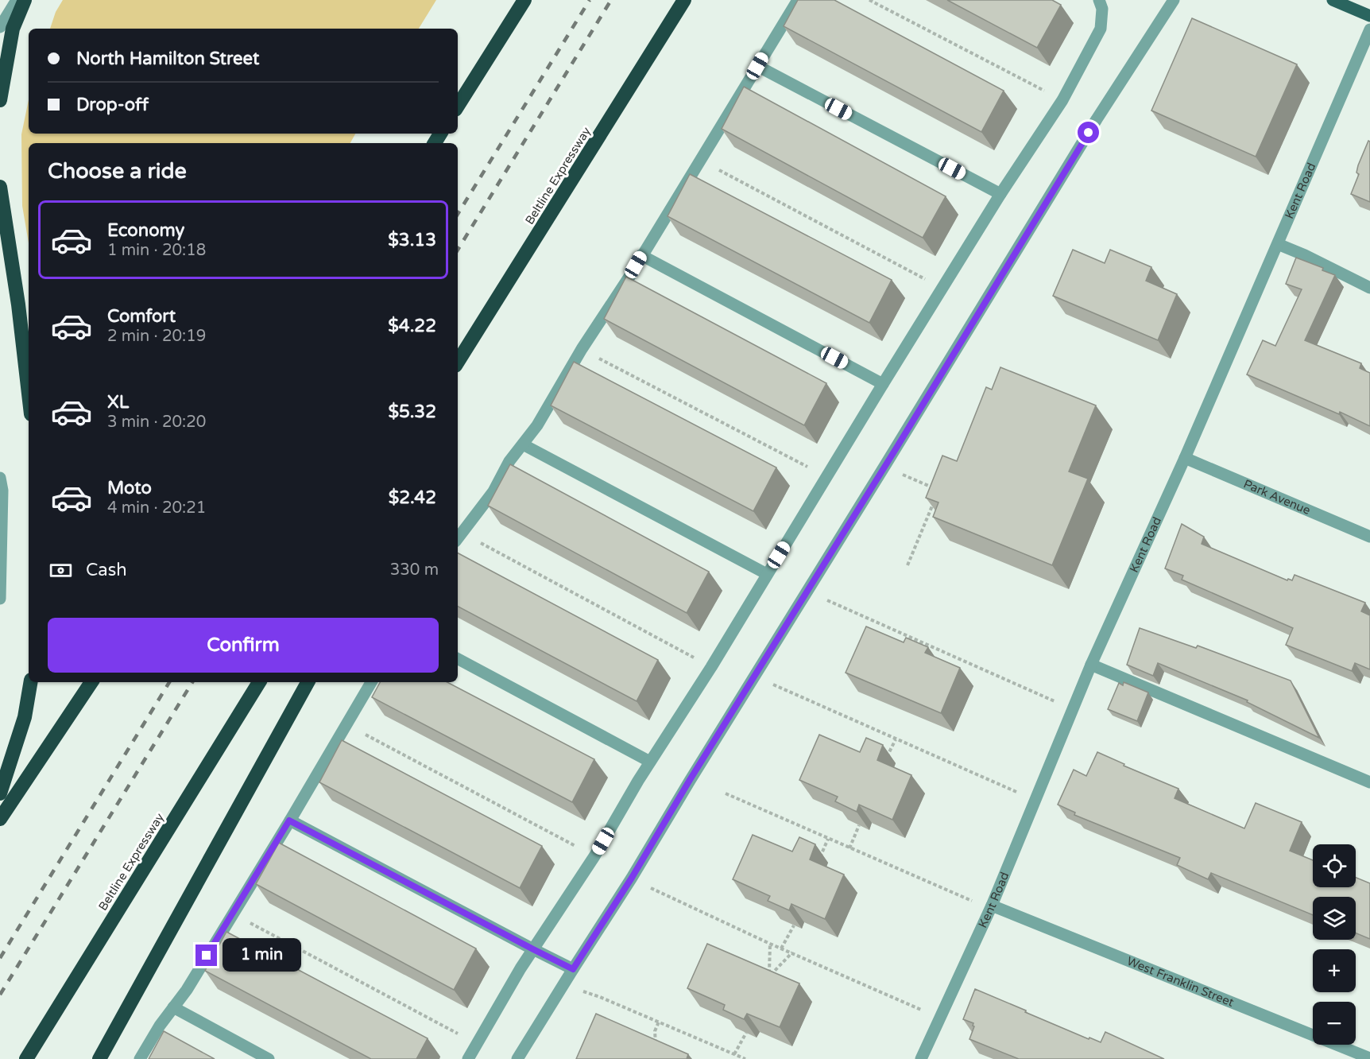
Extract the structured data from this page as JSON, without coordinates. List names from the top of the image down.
{
  "streets": {
    "highway": ["Beltline Expressway"],
    "street": ["Kent Road", "Park Avenue", "West Franklin Street"]
  },
  "crossings": [
    ["Kent Road", "Park Avenue"],
    ["Kent Road", "West Franklin Street"]
  ],
  "page": {
    "banner": ["North Hamilton Street", "Drop-off"],
    "heading": "Choose a ride",
    "list": [
      {
        "name": "Economy",
        "note": "1 min · 20:18",
        "value": "$3.13"
      },
      {
        "name": "Comfort",
        "note": "2 min · 20:19",
        "value": "$4.22"
      },
      {
        "name": "XL",
        "note": "3 min · 20:20",
        "value": "$5.32"
      },
      {
        "name": "Moto",
        "note": "4 min · 20:21",
        "value": "$2.42"
      }
    ],
    "pay": ["Cash", "330 m"],
    "buttons": "Confirm",
    "map_buttons": ["+", "−"],
    "bubble": "1 min"
  }
}
